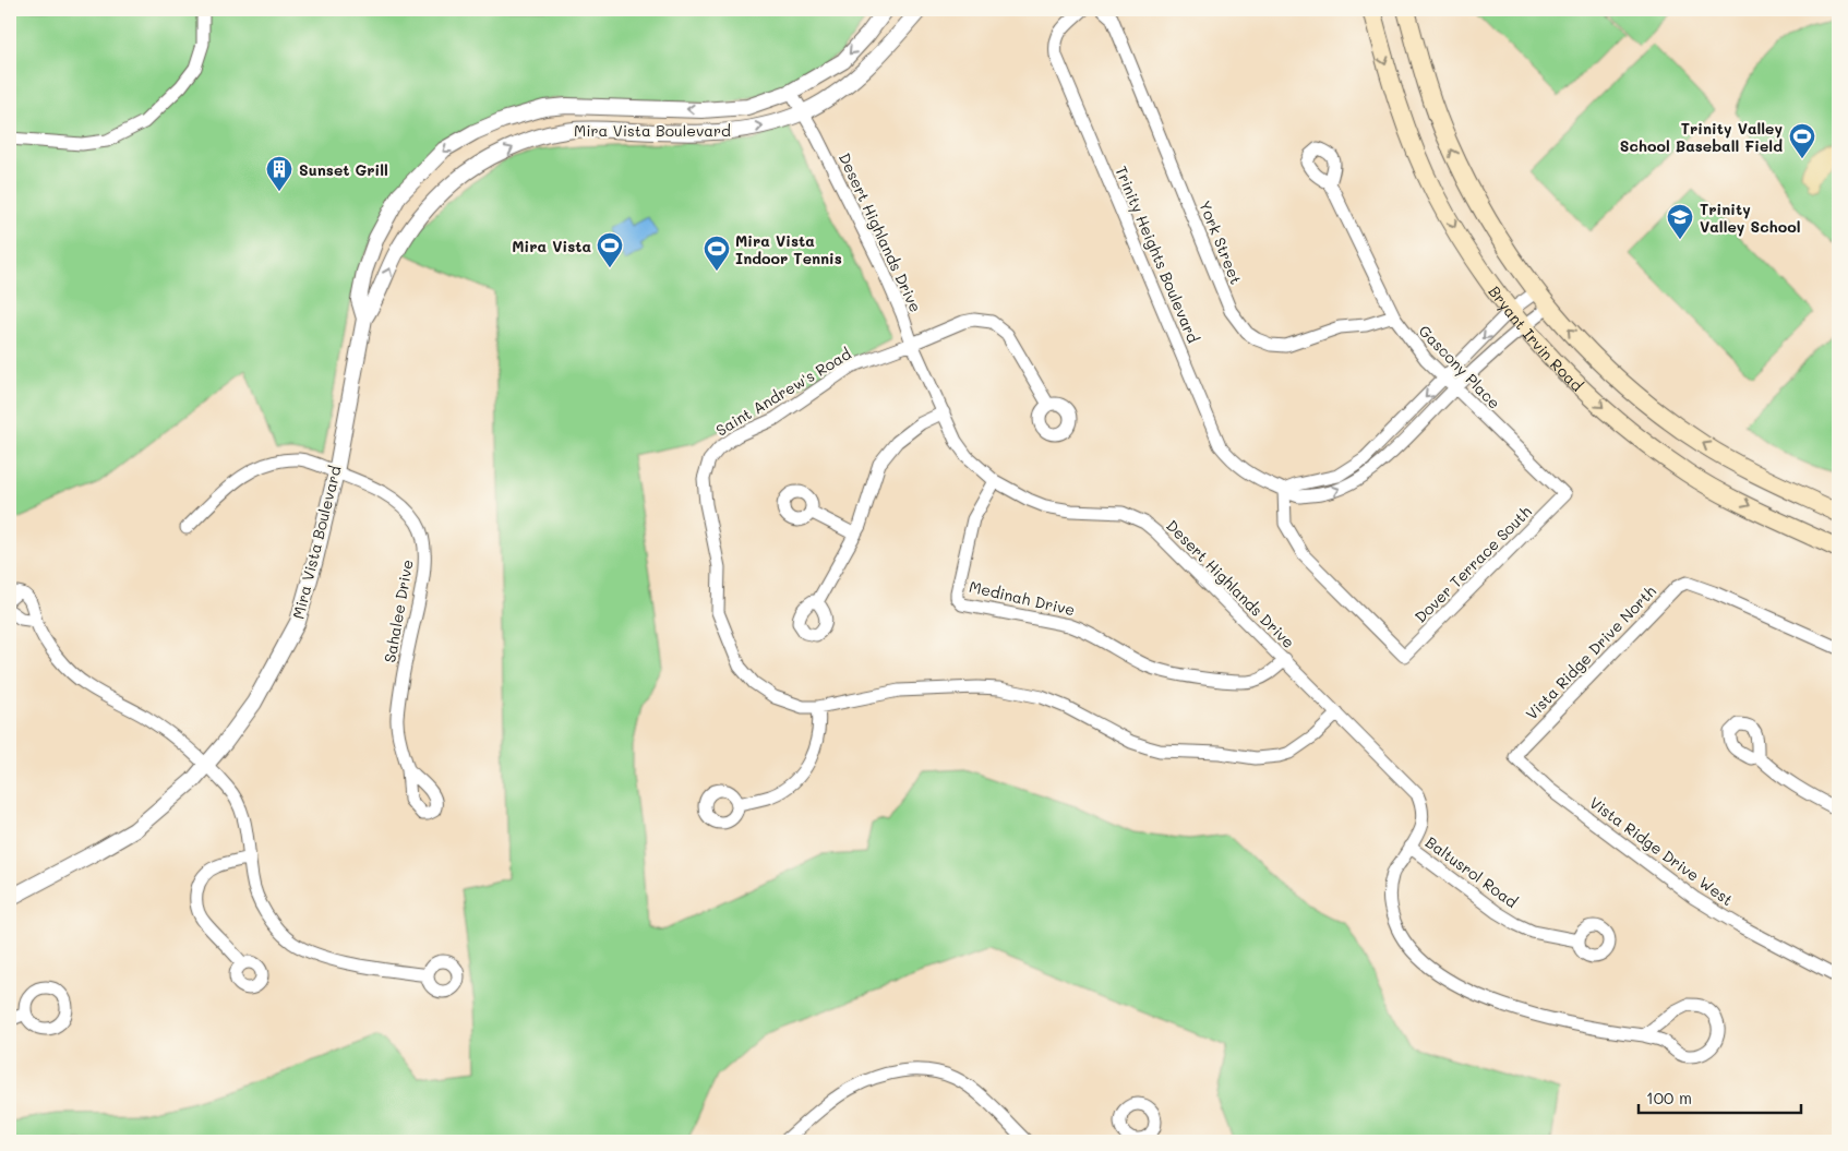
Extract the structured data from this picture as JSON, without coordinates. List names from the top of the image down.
{
  "streets": {
    "main road": ["Bryant Irvin Road"],
    "street": [
      "Mira Vista Boulevard",
      "Desert Highlands Drive",
      "York Street",
      "Trinity Heights Boulevard",
      "Gascony Place",
      "Saint Andrew's Road",
      "Dover Terrace South",
      "Medinah Drive",
      "Sahalee Drive",
      "Vista Ridge Drive North",
      "Vista Ridge Drive West",
      "Baltusrol Road"
    ]
  },
  "crossings": [
    ["Mira Vista Boulevard", "Desert Highlands Drive"],
    ["Mira Vista Boulevard", "Sahalee Drive"],
    ["Desert Highlands Drive", "Saint Andrew's Road"],
    ["Desert Highlands Drive", "Medinah Drive"],
    ["Desert Highlands Drive", "Baltusrol Road"],
    ["York Street", "Gascony Place"],
    ["Trinity Heights Boulevard", "Bryant Irvin Road"],
    ["Trinity Heights Boulevard", "Gascony Place"],
    ["Trinity Heights Boulevard", "Dover Terrace South"],
    ["Gascony Place", "Dover Terrace South"],
    ["Vista Ridge Drive North", "Vista Ridge Drive West"]
  ],
  "places": {
    "sports": ["Trinity Valley School Baseball Field", "Mira Vista", "Mira Vista Indoor Tennis"],
    "building": ["Sunset Grill"],
    "school or university": ["Trinity Valley School"]
  },
  "scale_bar": "100 m"
}
